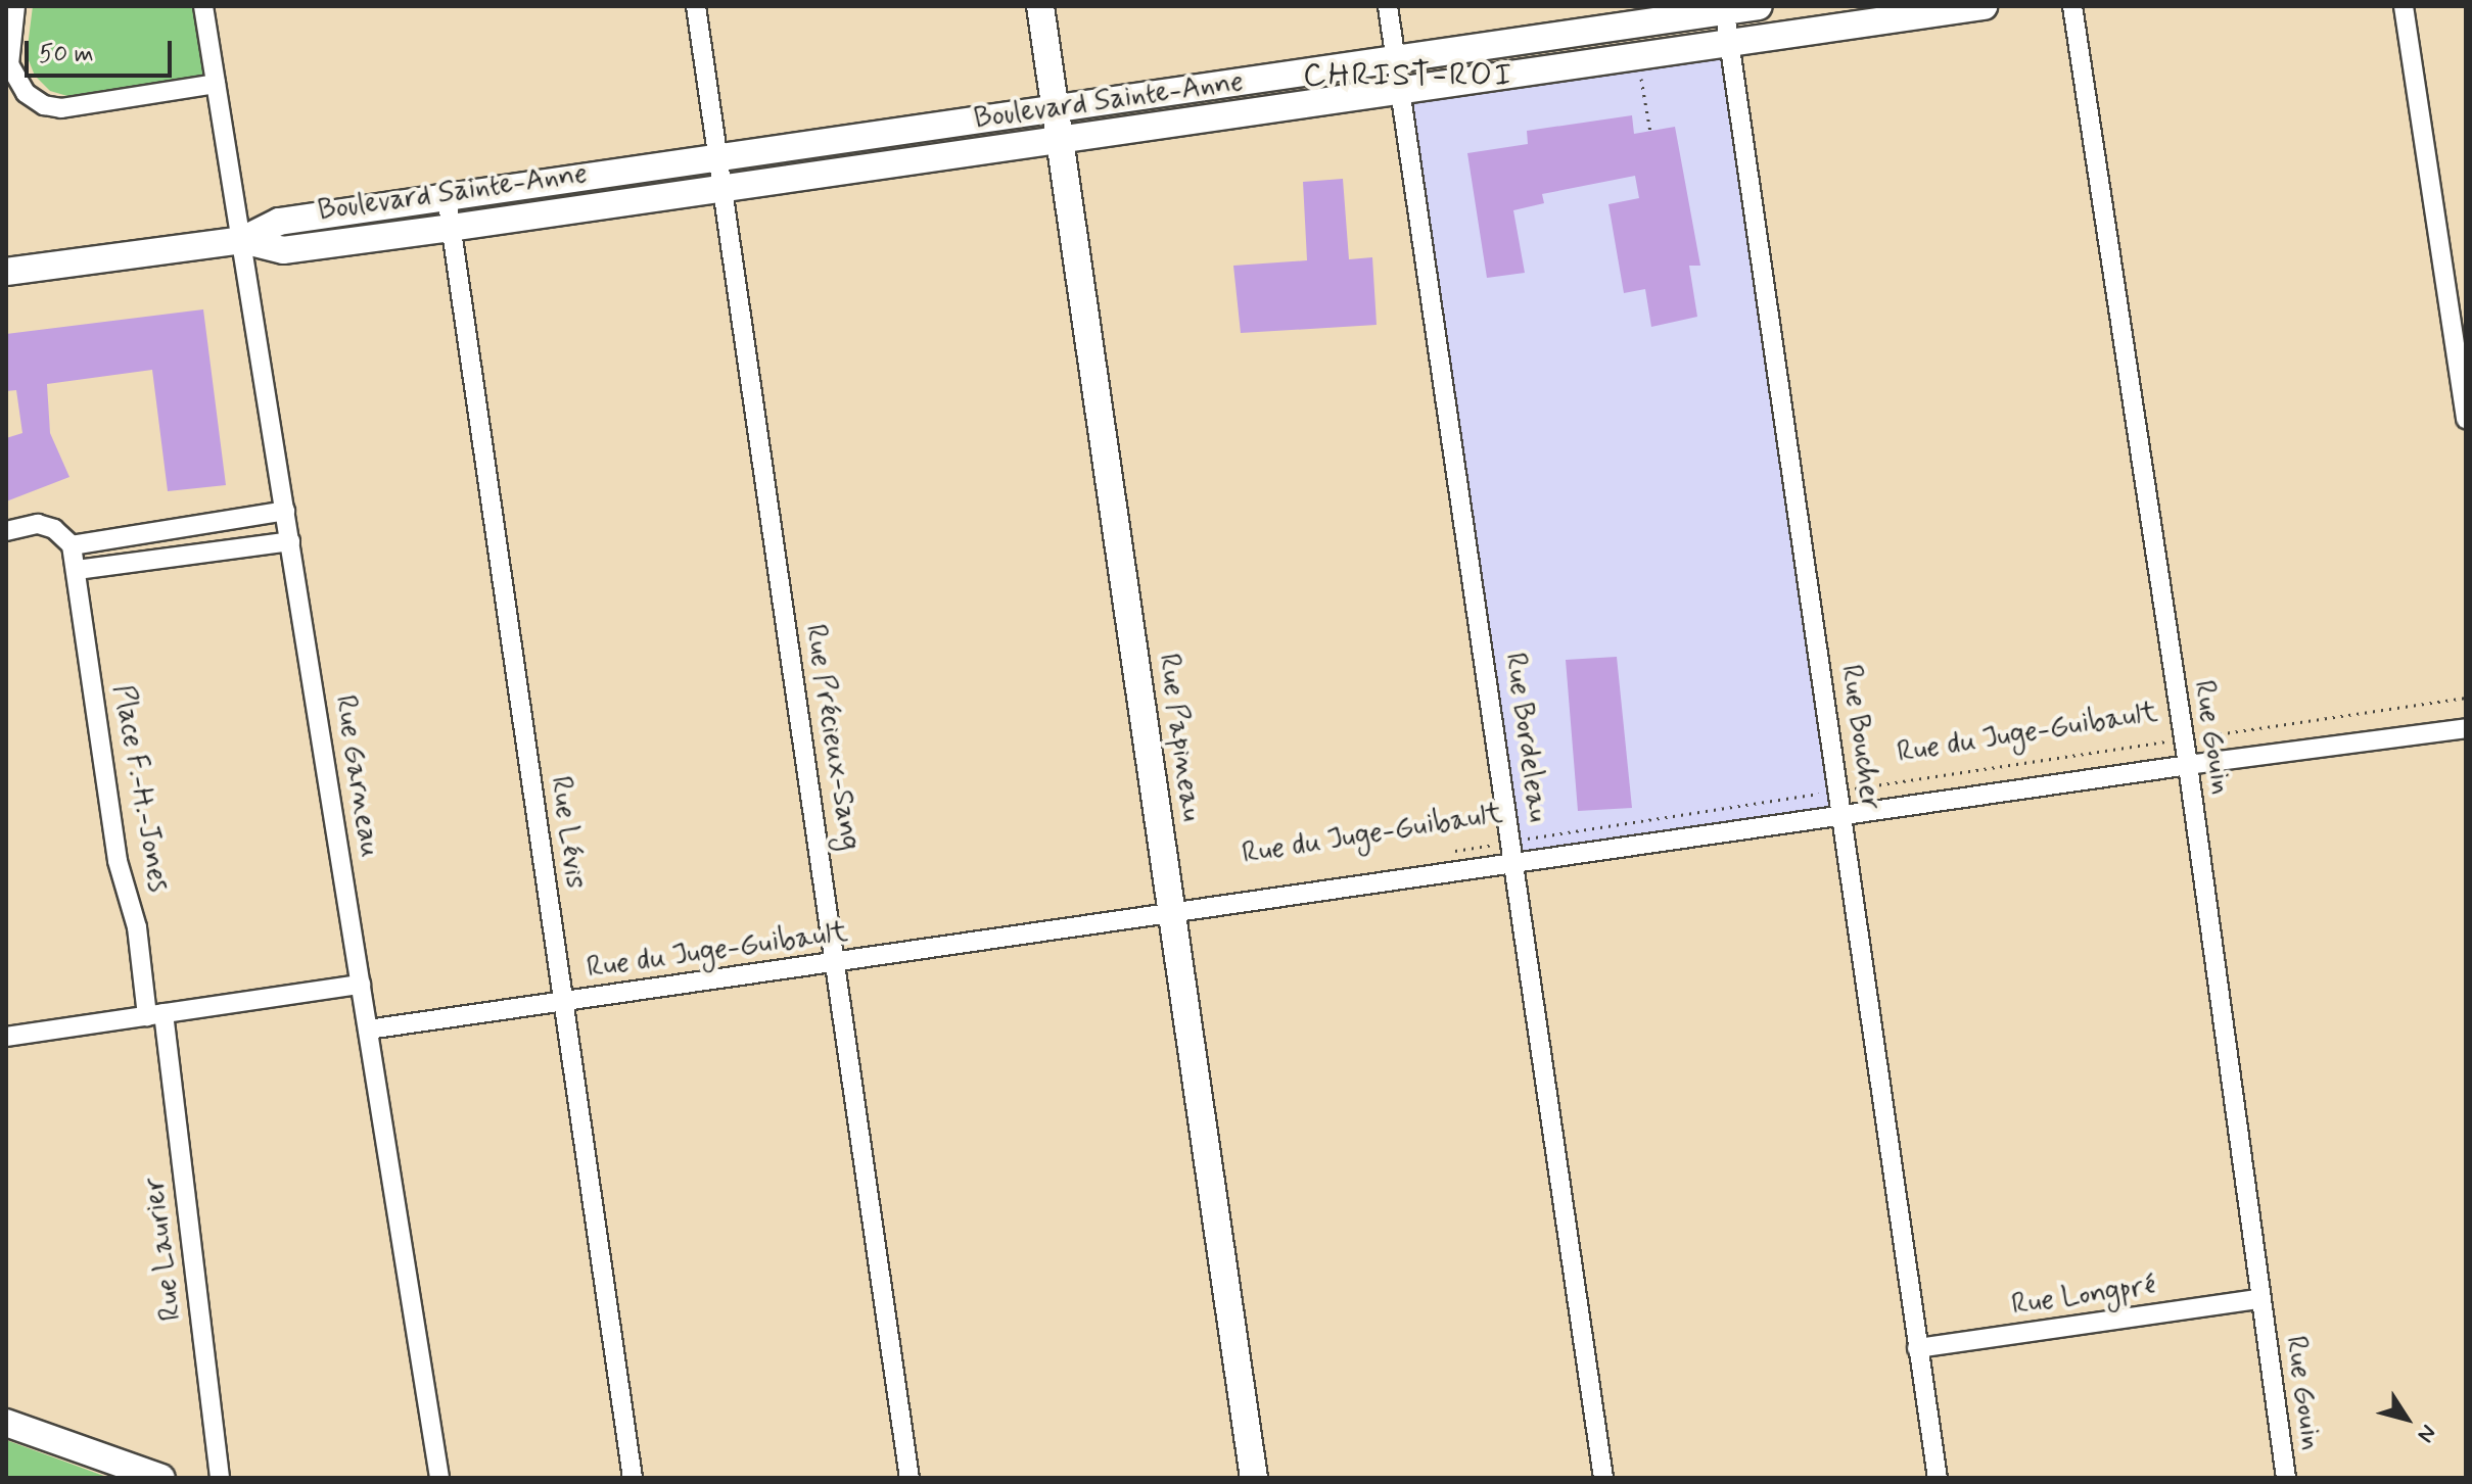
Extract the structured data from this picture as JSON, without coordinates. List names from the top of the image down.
{
  "streets": {
    "street": [
      "Boulevard Sainte-Anne",
      "Rue du Juge-Guibault",
      "Rue Précieux-Sang",
      "Rue Papineau",
      "Rue Bordeleau",
      "Rue Boucher",
      "Rue Gouin",
      "Rue Garneau",
      "Place F.-H.-Jones",
      "Rue Lévis",
      "Rue Laurier",
      "Rue Longpré"
    ]
  },
  "crossings": [
    ["Boulevard Sainte-Anne", "Rue Précieux-Sang"],
    ["Boulevard Sainte-Anne", "Rue Papineau"],
    ["Boulevard Sainte-Anne", "Rue Bordeleau"],
    ["Boulevard Sainte-Anne", "Rue Boucher"],
    ["Boulevard Sainte-Anne", "Rue Garneau"],
    ["Boulevard Sainte-Anne", "Rue Lévis"],
    ["Rue du Juge-Guibault", "Rue Précieux-Sang"],
    ["Rue du Juge-Guibault", "Rue Papineau"],
    ["Rue du Juge-Guibault", "Rue Bordeleau"],
    ["Rue du Juge-Guibault", "Rue Boucher"],
    ["Rue du Juge-Guibault", "Rue Gouin"],
    ["Rue du Juge-Guibault", "Rue Garneau"],
    ["Rue du Juge-Guibault", "Rue Lévis"],
    ["Rue Boucher", "Rue Longpré"],
    ["Rue Gouin", "Rue Longpré"],
    ["Place F.-H.-Jones", "Rue Laurier"]
  ],
  "districts": ["CHRIST-ROI"],
  "scale_bar": "50 m",
  "north": "bottom right"
}
